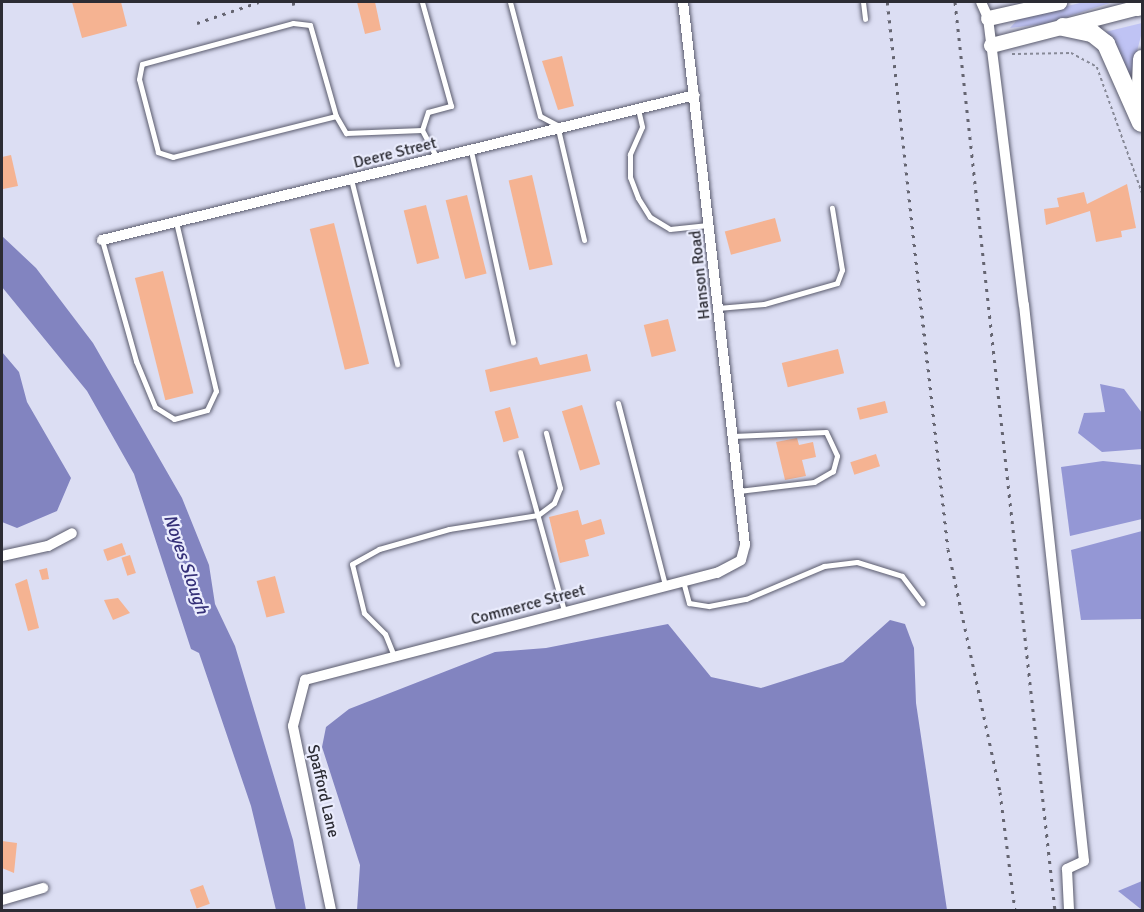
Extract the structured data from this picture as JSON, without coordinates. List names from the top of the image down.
{
  "streets": {
    "street": [
      "Deere Street",
      "Hanson Road",
      "Commerce Street",
      "Spafford Lane"
    ]
  },
  "crossings": [
    ["Deere Street", "Hanson Road"],
    ["Hanson Road", "Commerce Street"],
    ["Commerce Street", "Spafford Lane"]
  ],
  "water": ["Noyes Slough"]
}
